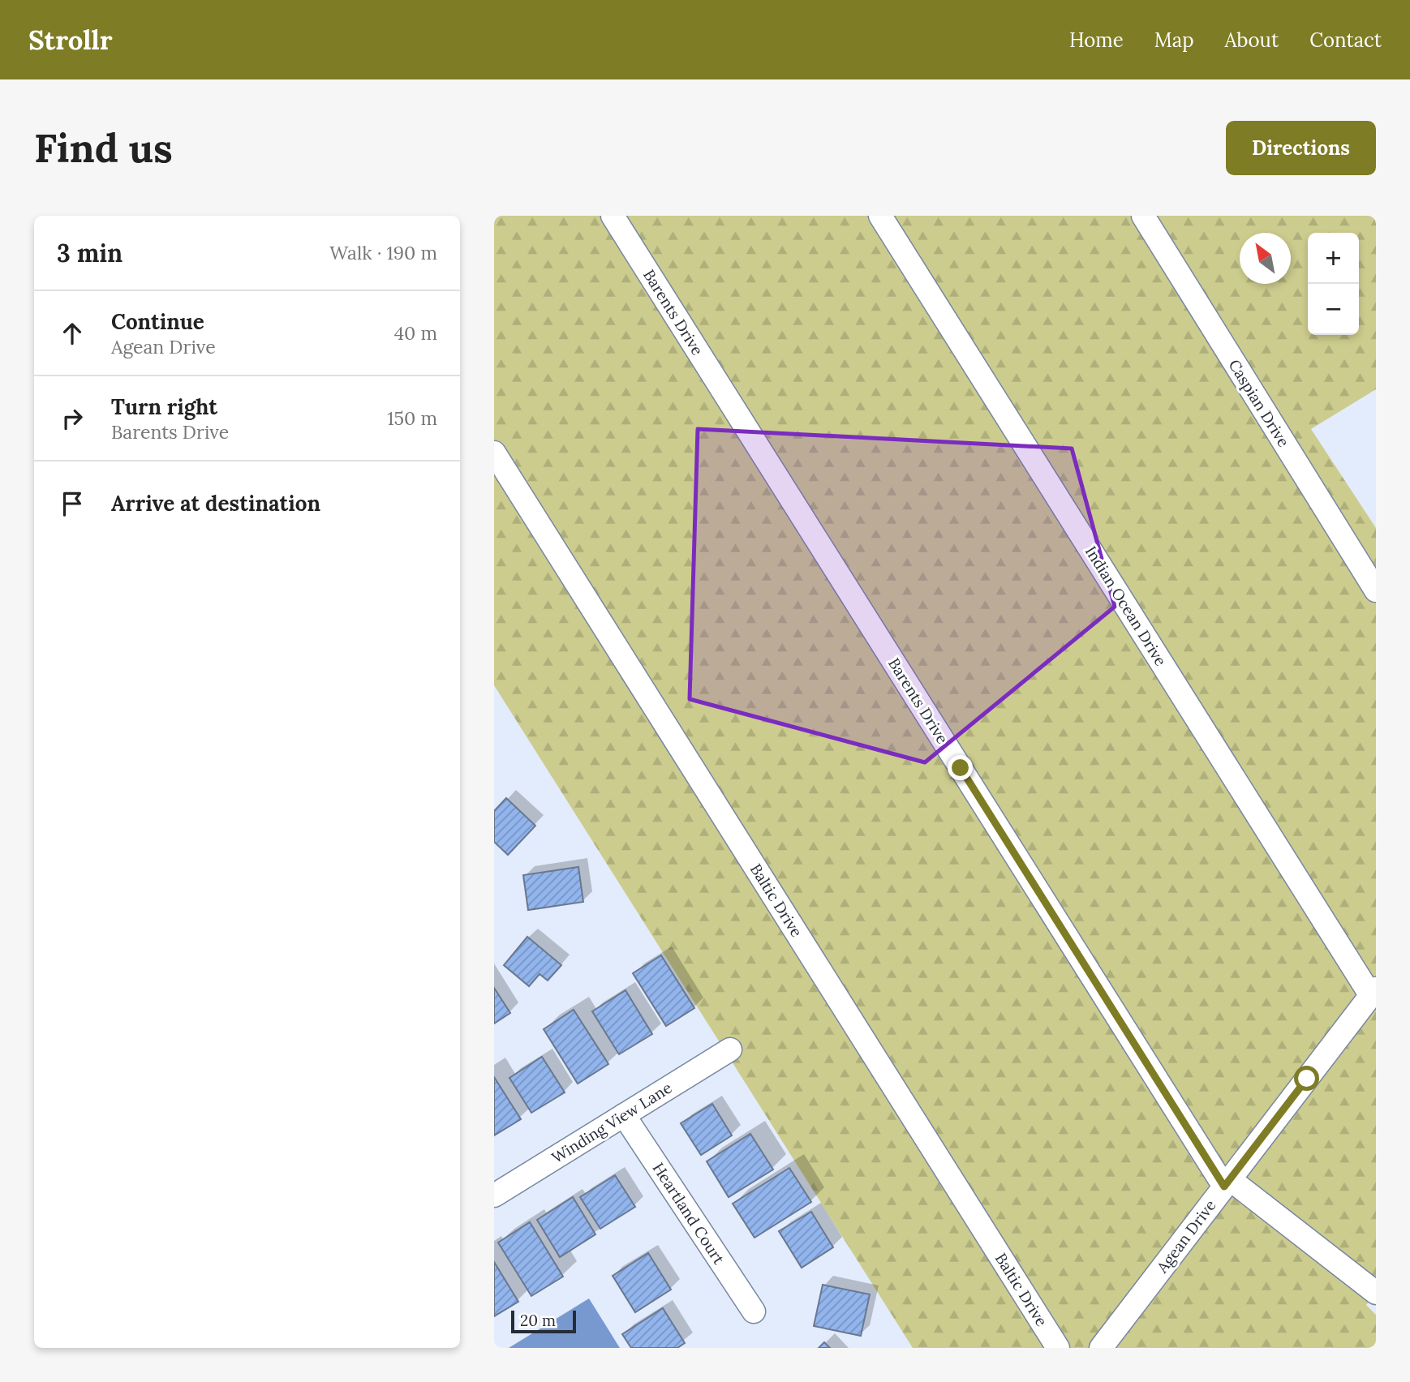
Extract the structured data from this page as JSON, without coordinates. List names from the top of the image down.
{
  "streets": {
    "street": [
      "Barents Drive",
      "Caspian Drive",
      "Indian Ocean Drive",
      "Baltic Drive",
      "Winding View Lane",
      "Heartland Court",
      "Agean Drive"
    ]
  },
  "crossings": [
    ["Barents Drive", "Agean Drive"],
    ["Indian Ocean Drive", "Agean Drive"],
    ["Winding View Lane", "Heartland Court"]
  ],
  "scale_bar": "20 m",
  "north": "top left",
  "page": {
    "header": "Strollr",
    "nav": [
      "Home",
      "Map",
      "About",
      "Contact"
    ],
    "buttons": "Directions",
    "title": "Find us",
    "heading": ["3 min", "Walk · 190 m"],
    "map_buttons": ["+", "−"],
    "list": [
      ["Continue", "Agean Drive", "40 m"],
      ["Turn right", "Barents Drive", "150 m"],
      "Arrive at destination"
    ],
    "scale": "20 m"
  }
}
